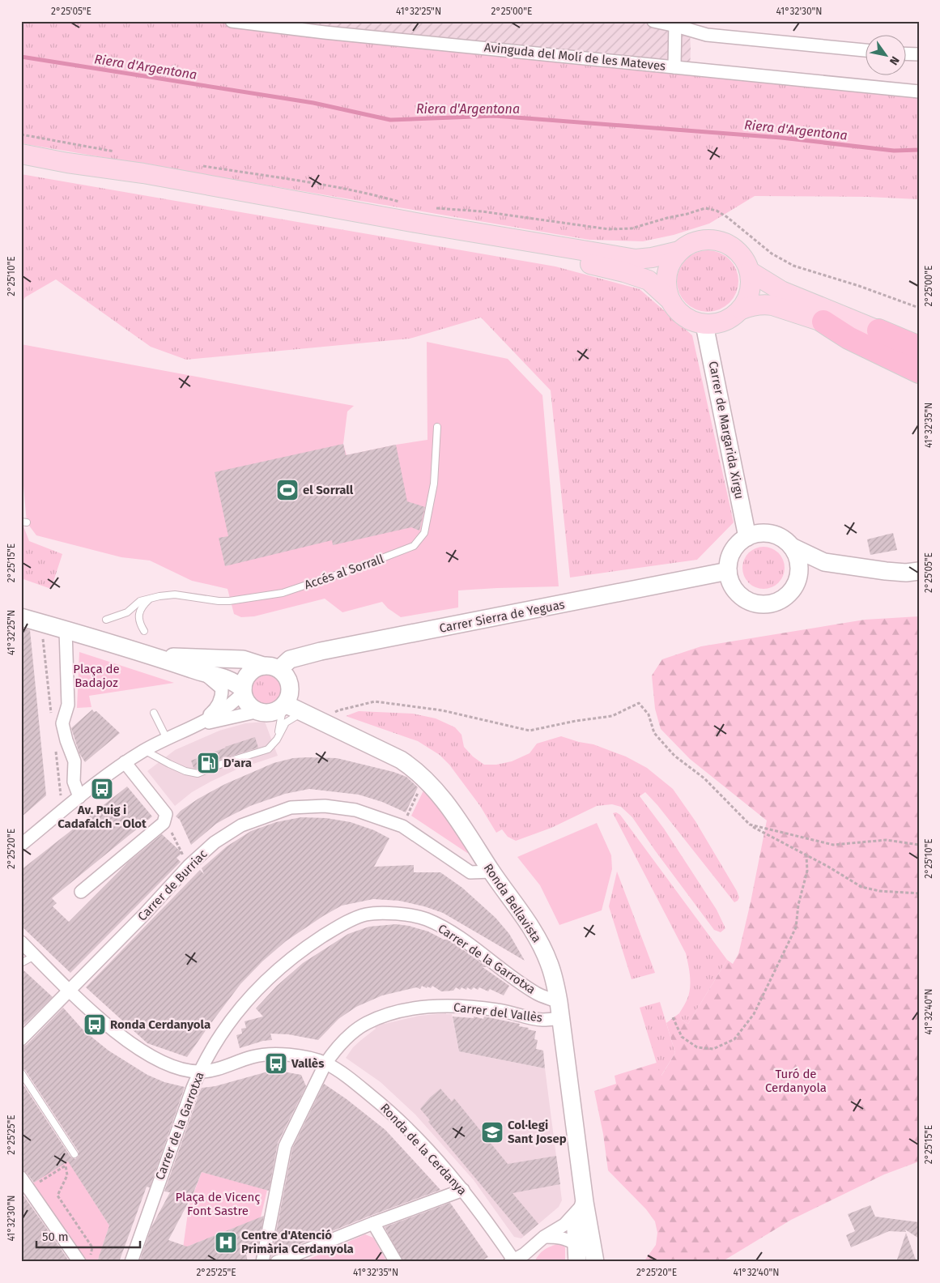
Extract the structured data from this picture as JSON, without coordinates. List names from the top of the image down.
{
  "streets": {
    "street": [
      "Avinguda del Molí de les Mateves",
      "Carrer de Margarida Xirgu",
      "Carrer Sierra de Yeguas",
      "Carrer de Burriac",
      "Ronda Bellavista",
      "Carrer de la Garrotxa",
      "Carrer del Vallès",
      "Ronda de la Cerdanya"
    ],
    "lane": ["Accés al Sorrall"]
  },
  "crossings": [
    ["Carrer de Margarida Xirgu", "Carrer Sierra de Yeguas"],
    ["Carrer Sierra de Yeguas", "Ronda Bellavista"],
    ["Carrer de Burriac", "Ronda Bellavista"],
    ["Carrer de Burriac", "Ronda de la Cerdanya"],
    ["Ronda Bellavista", "Carrer de la Garrotxa"],
    ["Ronda Bellavista", "Carrer del Vallès"],
    ["Carrer de la Garrotxa", "Carrer del Vallès"],
    ["Carrer de la Garrotxa", "Ronda de la Cerdanya"],
    ["Carrer del Vallès", "Ronda de la Cerdanya"]
  ],
  "water": ["Riera d'Argentona"],
  "parks": ["Plaça de Badajoz", "Turó de Cerdanyola", "Plaça de Vicenç Font Sastre"],
  "places": {
    "sports": ["el Sorrall"],
    "fuel station": ["D'ara"],
    "bus stop": ["Av. Puig i Cadafalch - Olot", "Ronda Cerdanyola", "Vallès"],
    "school or university": ["Col·legi Sant Josep"],
    "hospital": ["Centre d'Atenció Primària Cerdanyola"]
  },
  "scale_bar": "50 m",
  "north": "bottom right",
  "coordinates": [
    "2°25'05\"E",
    "41°32'25\"N",
    "2°25'00\"E",
    "41°32'30\"N",
    "2°25'10\"E",
    "41°32'35\"N",
    "2°25'15\"E",
    "2°25'20\"E",
    "41°32'40\"N",
    "2°25'25\"E"
  ]
}
